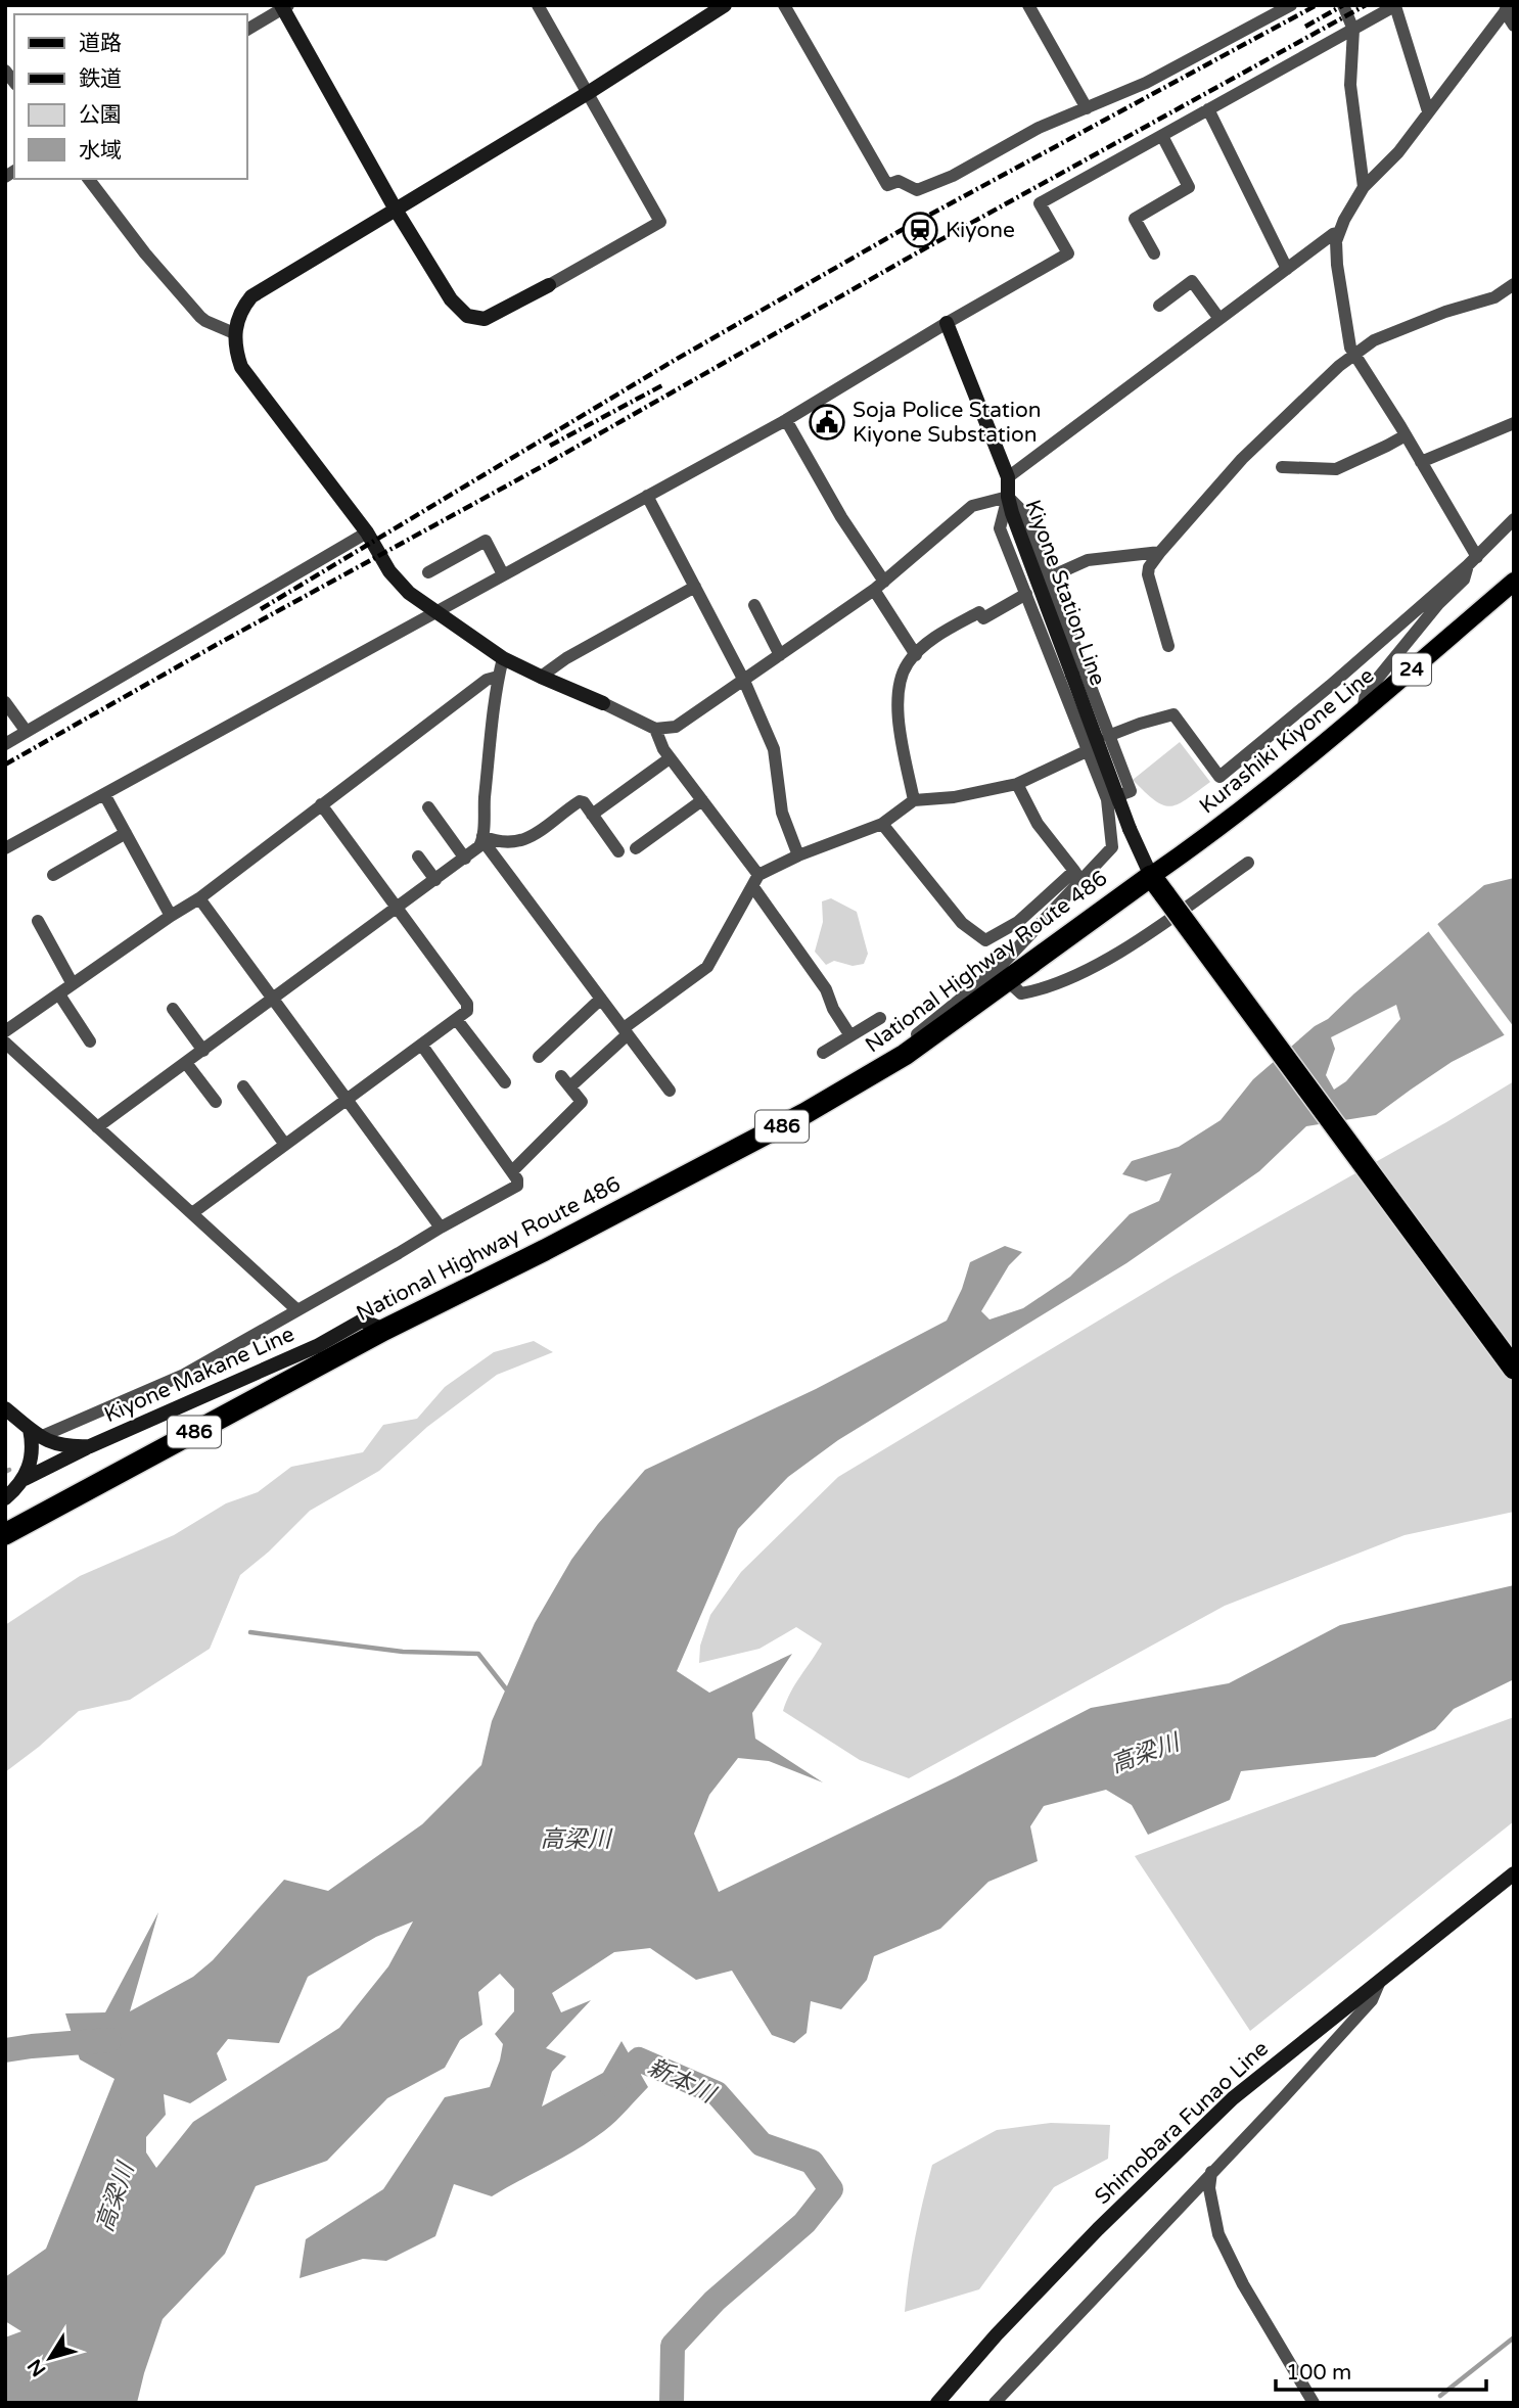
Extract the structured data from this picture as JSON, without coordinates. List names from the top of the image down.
{
  "streets": {
    "highway": ["National Highway Route 486", "486"],
    "main road": [
      "Kiyone Station Line",
      "24",
      "Kurashiki Kiyone Line",
      "Kiyone Makane Line",
      "Shimobara Funao Line"
    ]
  },
  "crossings": [
    ["Kiyone Station Line", "Kurashiki Kiyone Line"],
    ["Kiyone Station Line", "National Highway Route 486"],
    ["Kurashiki Kiyone Line", "National Highway Route 486"],
    ["National Highway Route 486", "Kiyone Makane Line"]
  ],
  "water": ["高梁川", "新本川"],
  "places": {
    "station": ["Kiyone"],
    "public building": ["Soja Police Station Kiyone Substation"]
  },
  "legend": [
    "道路",
    "鉄道",
    "公園",
    "水域"
  ],
  "scale_bar": "100 m",
  "north": "bottom left"
}
